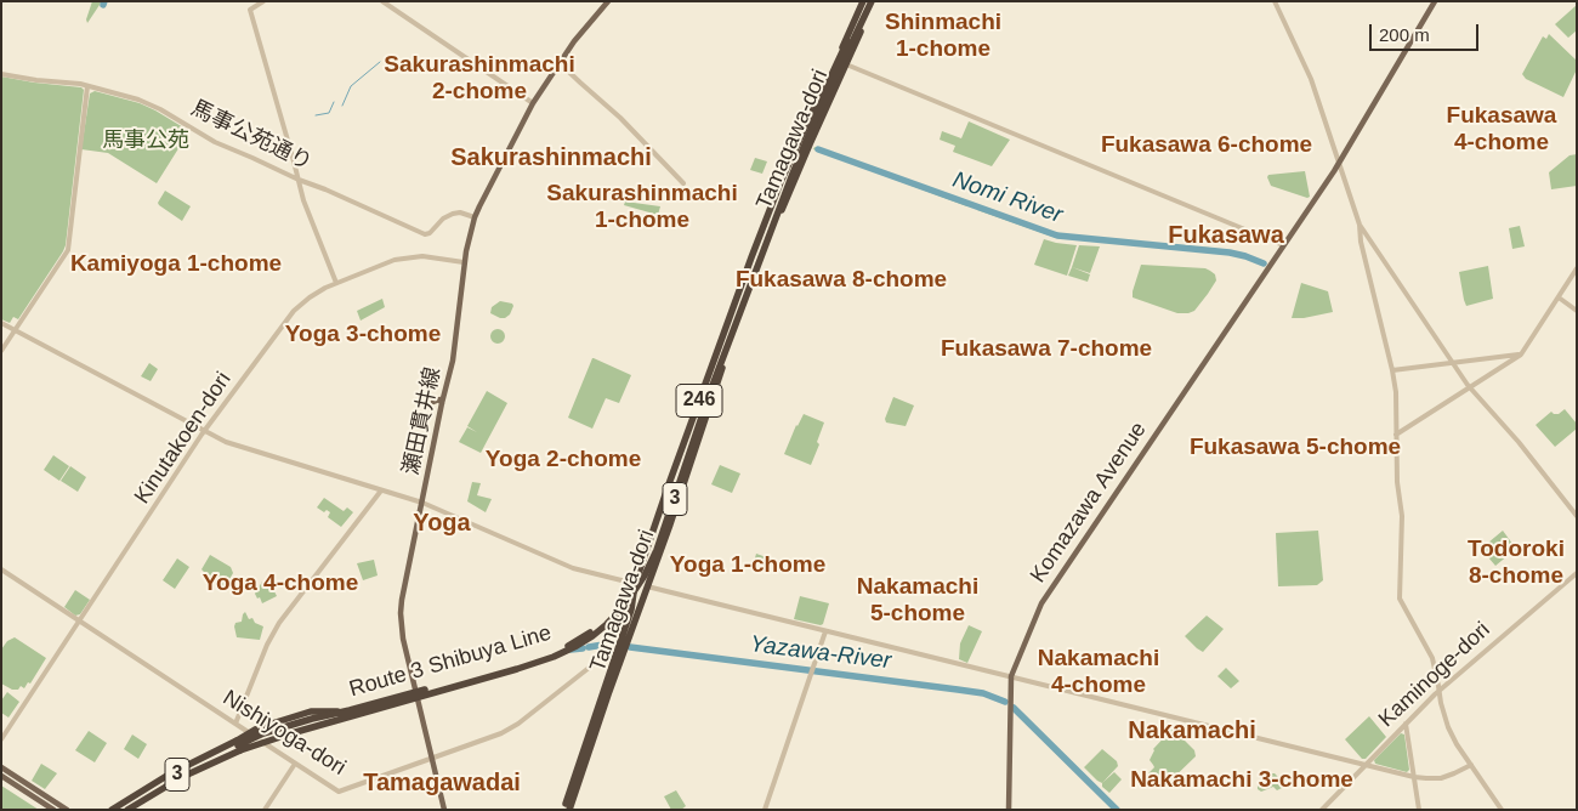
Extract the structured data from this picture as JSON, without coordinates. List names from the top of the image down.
{
  "streets": {
    "highway": [
      "Tamagawa-dori",
      "246",
      "3",
      "Route 3 Shibuya Line"
    ],
    "main road": ["瀬田貫井線", "Komazawa Avenue"],
    "street": [
      "馬事公苑通り",
      "Kinutakoen-dori",
      "Kaminoge-dori",
      "Nishiyoga-dori"
    ]
  },
  "crossings": [
    ["馬事公苑通り", "瀬田貫井線"],
    ["Tamagawa-dori", "Route 3 Shibuya Line"],
    ["瀬田貫井線", "Kinutakoen-dori"],
    ["瀬田貫井線", "Nishiyoga-dori"],
    ["Kinutakoen-dori", "Nishiyoga-dori"]
  ],
  "districts": [
    "Shinmachi 1-chome",
    "Sakurashinmachi 2-chome",
    "Fukasawa 4-chome",
    "Fukasawa 6-chome",
    "Sakurashinmachi",
    "Sakurashinmachi 1-chome",
    "Fukasawa",
    "Kamiyoga 1-chome",
    "Fukasawa 8-chome",
    "Yoga 3-chome",
    "Fukasawa 7-chome",
    "Fukasawa 5-chome",
    "Yoga 2-chome",
    "Yoga",
    "Todoroki 8-chome",
    "Yoga 1-chome",
    "Yoga 4-chome",
    "Nakamachi 5-chome",
    "Nakamachi 4-chome",
    "Nakamachi",
    "Nakamachi 3-chome",
    "Tamagawadai"
  ],
  "water": ["Nomi River", "Yazawa-River"],
  "parks": ["馬事公苑"],
  "scale_bar": "200 m"
}
